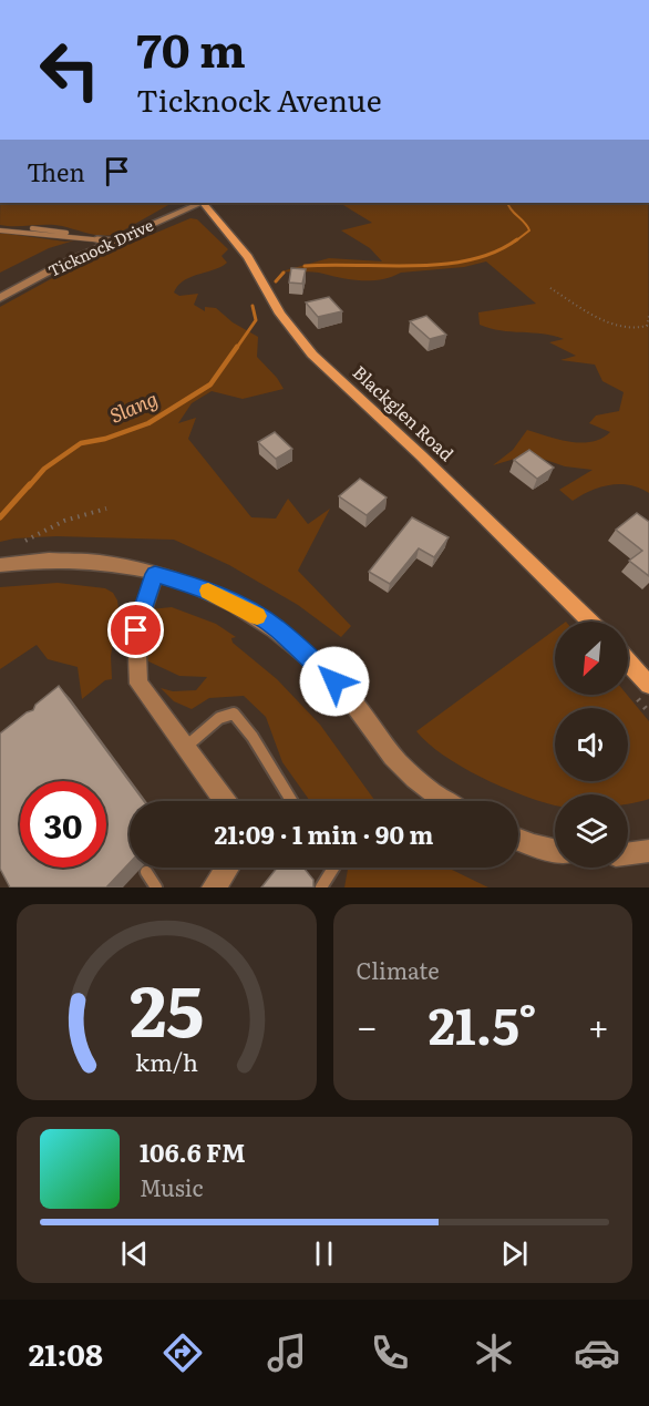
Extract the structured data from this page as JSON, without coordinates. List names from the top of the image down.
{
  "streets": {
    "street": ["Ticknock Drive", "Blackglen Road"]
  },
  "water": ["Slang"],
  "north": "bottom left",
  "page": {
    "turn": ["70 m", "Ticknock Avenue"],
    "then": "Then",
    "limit": "30",
    "trip": "21:09 · 1 min · 90 m",
    "tile": "Climate",
    "heat": ["−", "21.5°", "+"],
    "song": ["106.6 FM", "Music"],
    "tabs": "21:08",
    "gauge": ["25", "km/h"]
  }
}
